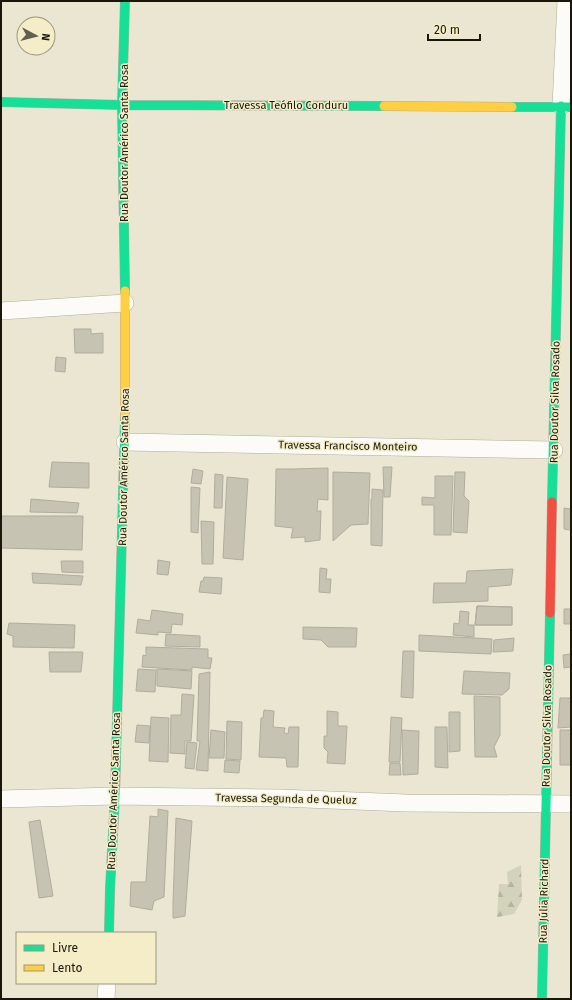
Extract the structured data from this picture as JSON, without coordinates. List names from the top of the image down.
{
  "streets": {
    "street": [
      "Travessa Teófilo Conduru",
      "Rua Doutor Américo Santa Rosa",
      "Rua Doutor Silva Rosado",
      "Travessa Francisco Monteiro",
      "Travessa Segunda de Queluz",
      "Rua Júlia Richard"
    ]
  },
  "crossings": [
    ["Travessa Teófilo Conduru", "Rua Doutor Américo Santa Rosa"],
    ["Travessa Teófilo Conduru", "Rua Doutor Silva Rosado"],
    ["Rua Doutor Américo Santa Rosa", "Travessa Francisco Monteiro"],
    ["Rua Doutor Américo Santa Rosa", "Travessa Segunda de Queluz"],
    ["Rua Doutor Silva Rosado", "Travessa Francisco Monteiro"],
    ["Rua Doutor Silva Rosado", "Travessa Segunda de Queluz"],
    ["Rua Doutor Silva Rosado", "Rua Júlia Richard"],
    ["Travessa Segunda de Queluz", "Rua Júlia Richard"]
  ],
  "legend": ["Livre", "Lento"],
  "scale_bar": "20 m",
  "north": "right"
}
